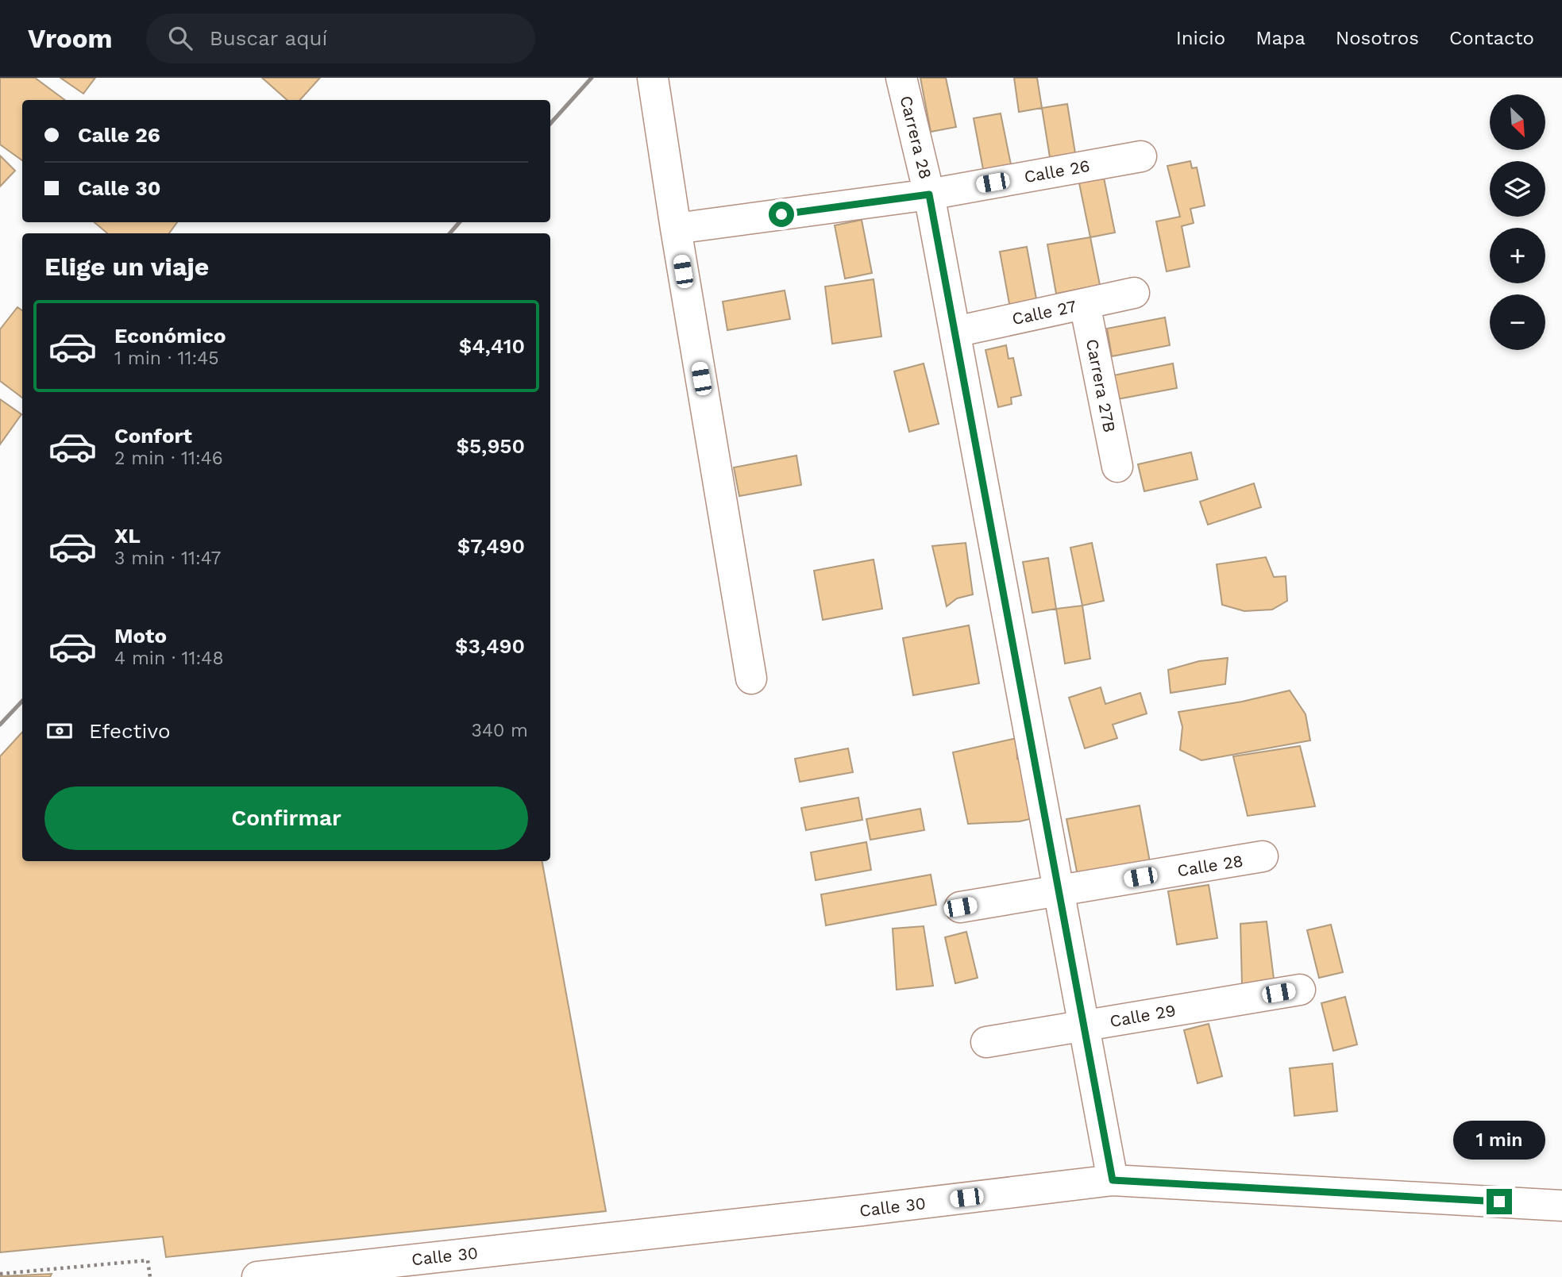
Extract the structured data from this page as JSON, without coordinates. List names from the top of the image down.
{
  "streets": {
    "street": [
      "Carrera 28",
      "Calle 26",
      "Calle 27",
      "Carrera 27B",
      "Calle 28",
      "Calle 29",
      "Calle 30"
    ]
  },
  "crossings": [
    ["Carrera 28", "Calle 26"],
    ["Carrera 28", "Calle 27"],
    ["Carrera 28", "Calle 28"],
    ["Carrera 28", "Calle 29"],
    ["Carrera 28", "Calle 30"],
    ["Calle 27", "Carrera 27B"]
  ],
  "north": "bottom right",
  "page": {
    "header": "Vroom",
    "search": "Buscar aquí",
    "nav": [
      "Inicio",
      "Mapa",
      "Nosotros",
      "Contacto"
    ],
    "map_buttons": ["+", "−"],
    "banner": ["Calle 26", "Calle 30"],
    "heading": "Elige un viaje",
    "list": [
      {
        "name": "Económico",
        "note": "1 min · 11:45",
        "value": "$4,410"
      },
      {
        "name": "Confort",
        "note": "2 min · 11:46",
        "value": "$5,950"
      },
      {
        "name": "XL",
        "note": "3 min · 11:47",
        "value": "$7,490"
      },
      {
        "name": "Moto",
        "note": "4 min · 11:48",
        "value": "$3,490"
      }
    ],
    "pay": ["Efectivo", "340 m"],
    "buttons": "Confirmar",
    "bubble": "1 min"
  }
}
